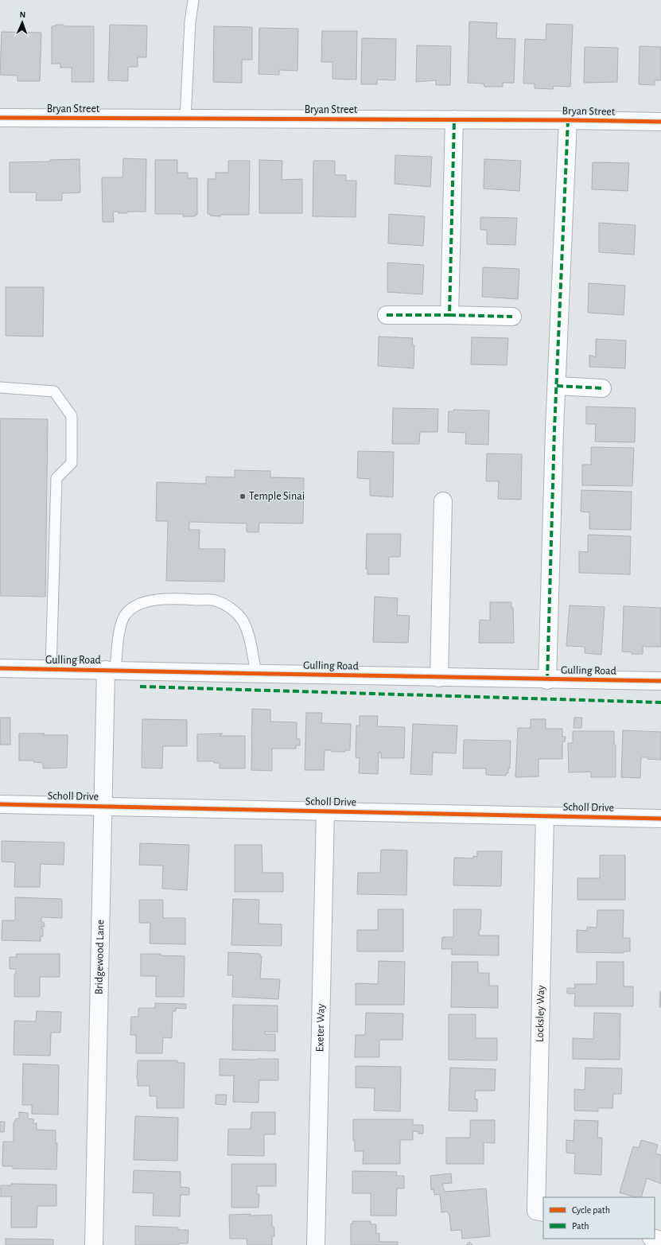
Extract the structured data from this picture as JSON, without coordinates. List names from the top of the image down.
{
  "streets": {
    "street": [
      "Bryan Street",
      "Gulling Road",
      "Scholl Drive",
      "Bridgewood Lane",
      "Locksley Way",
      "Exeter Way"
    ]
  },
  "crossings": [
    ["Gulling Road", "Bridgewood Lane"],
    ["Scholl Drive", "Bridgewood Lane"],
    ["Scholl Drive", "Locksley Way"],
    ["Scholl Drive", "Exeter Way"]
  ],
  "places": ["Temple Sinai"],
  "legend": ["Cycle path", "Path"],
  "north": "top"
}
